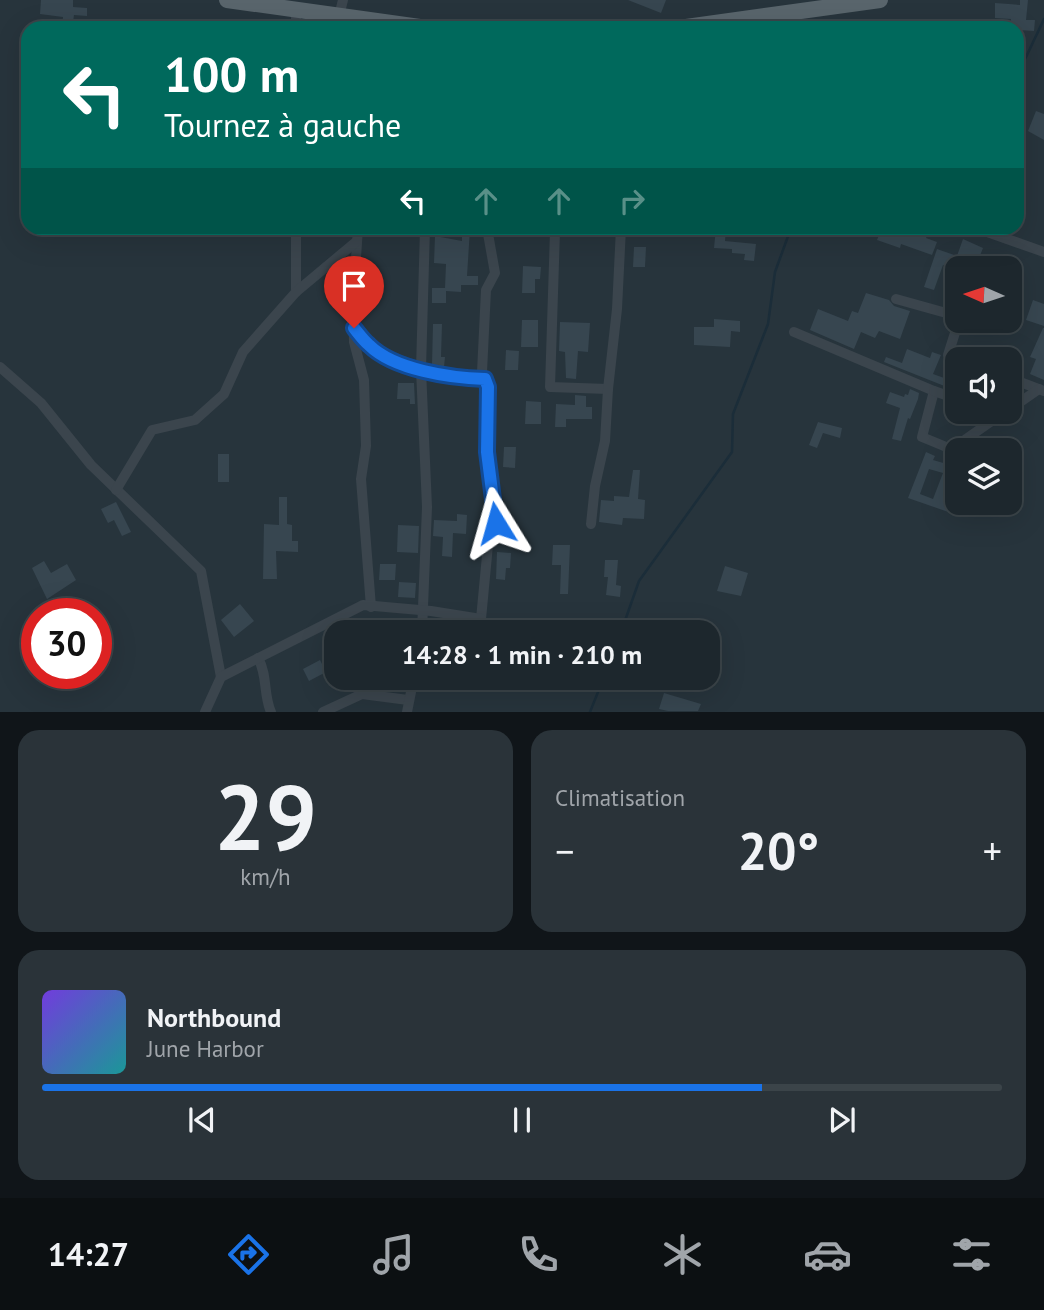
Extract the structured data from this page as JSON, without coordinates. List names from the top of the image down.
{
  "north": "left",
  "page": {
    "turn": ["100 m", "Tournez à gauche"],
    "limit": "30",
    "trip": "14:28 · 1 min · 210 m",
    "tile": [
      ["29", "km/h"],
      "Climatisation"
    ],
    "heat": ["−", "20°", "+"],
    "song": ["Northbound", "June Harbor"],
    "tabs": "14:27"
  }
}
